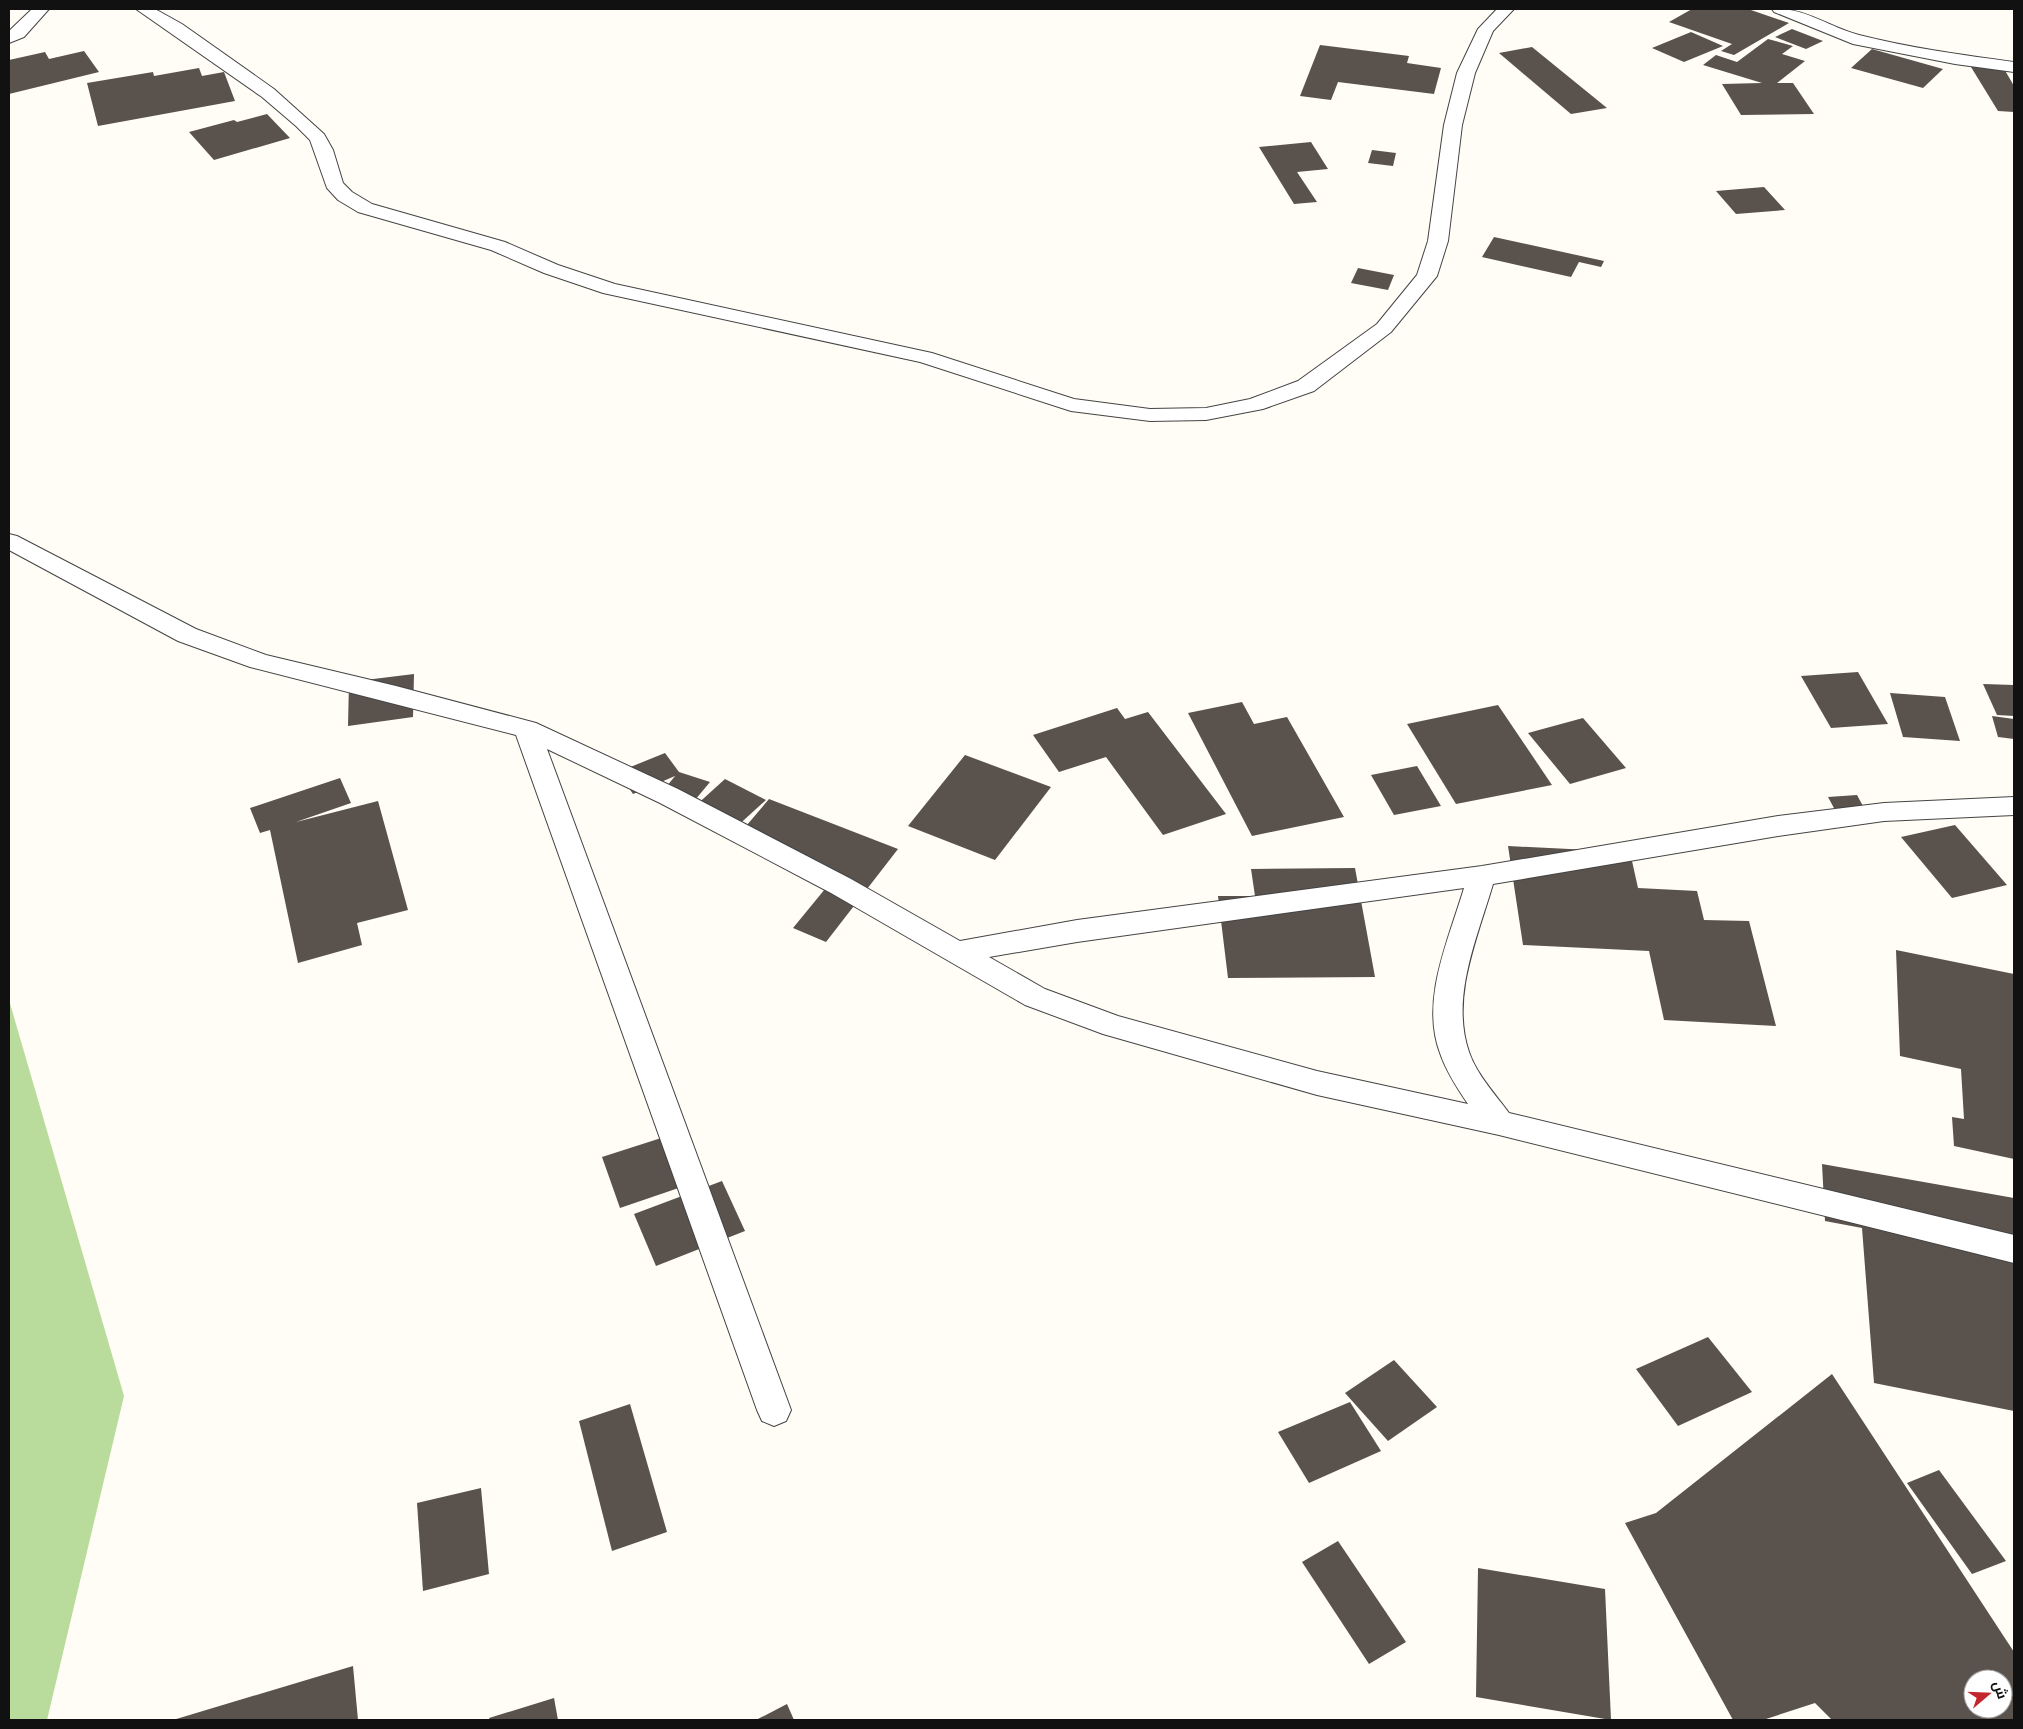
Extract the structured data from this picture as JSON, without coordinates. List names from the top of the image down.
{
  "north": "right"
}
